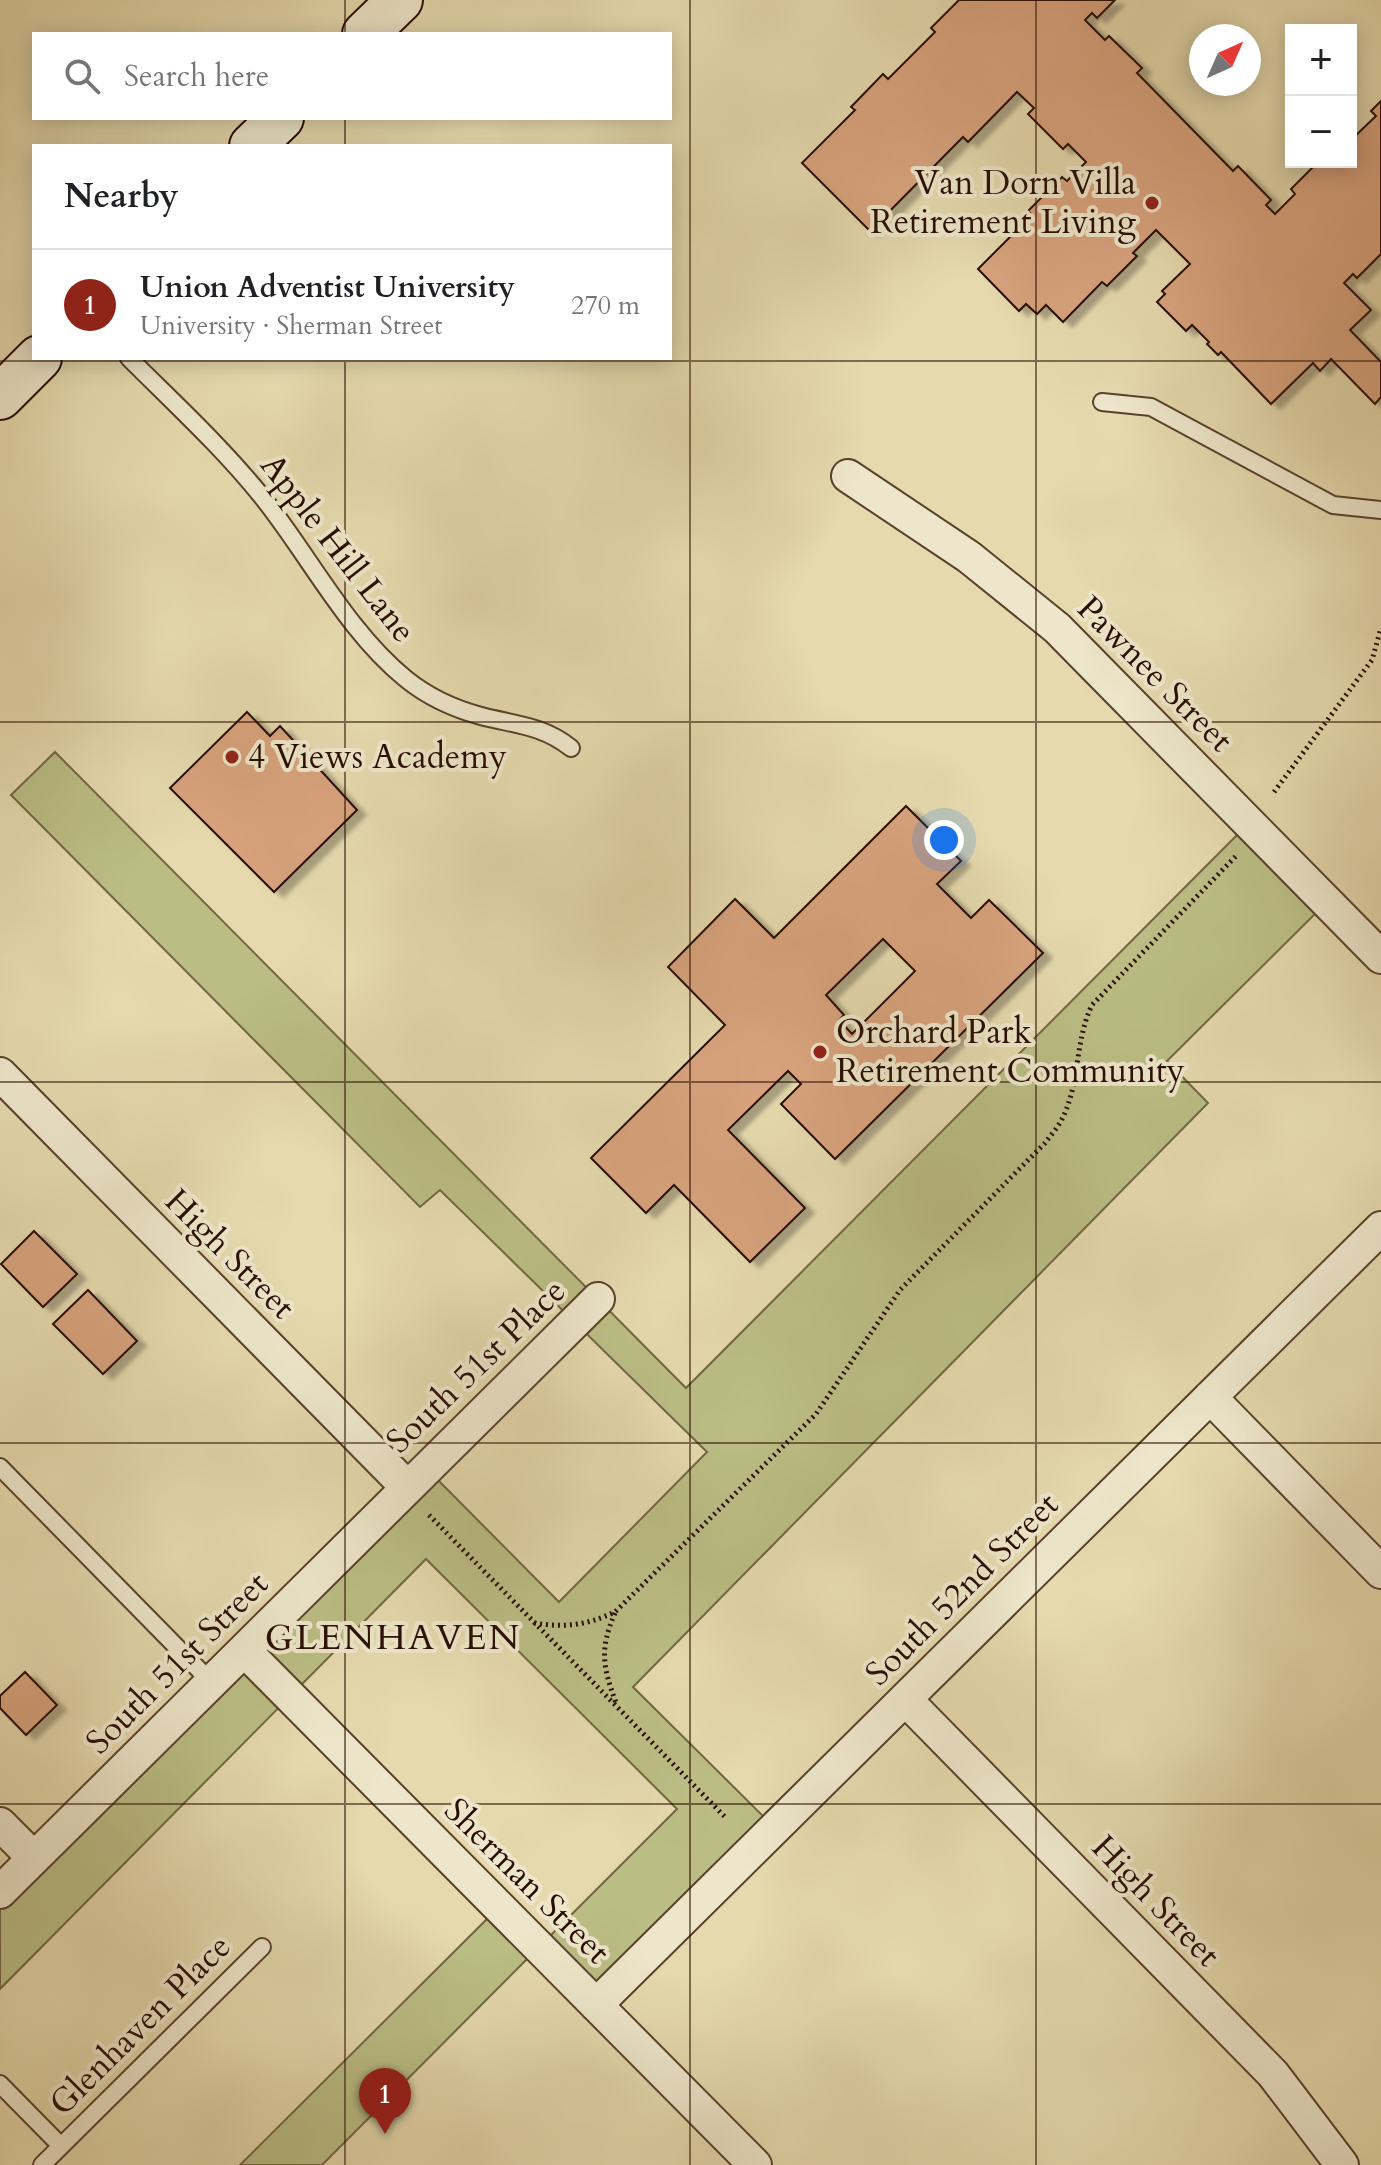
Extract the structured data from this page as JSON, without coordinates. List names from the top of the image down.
{
  "streets": {
    "street": [
      "Pawnee Street",
      "High Street",
      "South 51st Place",
      "South 52nd Street",
      "South 51st Street",
      "Sherman Street"
    ],
    "lane": ["Apple Hill Lane", "Glenhaven Place"]
  },
  "crossings": [
    ["High Street", "South 51st Place"],
    ["High Street", "South 52nd Street"],
    ["High Street", "South 51st Street"],
    ["South 51st Place", "South 51st Street"],
    ["South 52nd Street", "Sherman Street"],
    ["South 51st Street", "Sherman Street"]
  ],
  "districts": ["GLENHAVEN"],
  "places": ["Van Dorn Villa Retirement Living", "4 Views Academy", "Orchard Park Retirement Community"],
  "north": "top right",
  "page": {
    "map_buttons": ["+", "−"],
    "search": "Search here",
    "heading": "Nearby",
    "list": [
      {
        "mark": "1",
        "name": "Union Adventist University",
        "note": "University · Sherman Street",
        "value": "270 m"
      }
    ],
    "pins": "1"
  }
}
